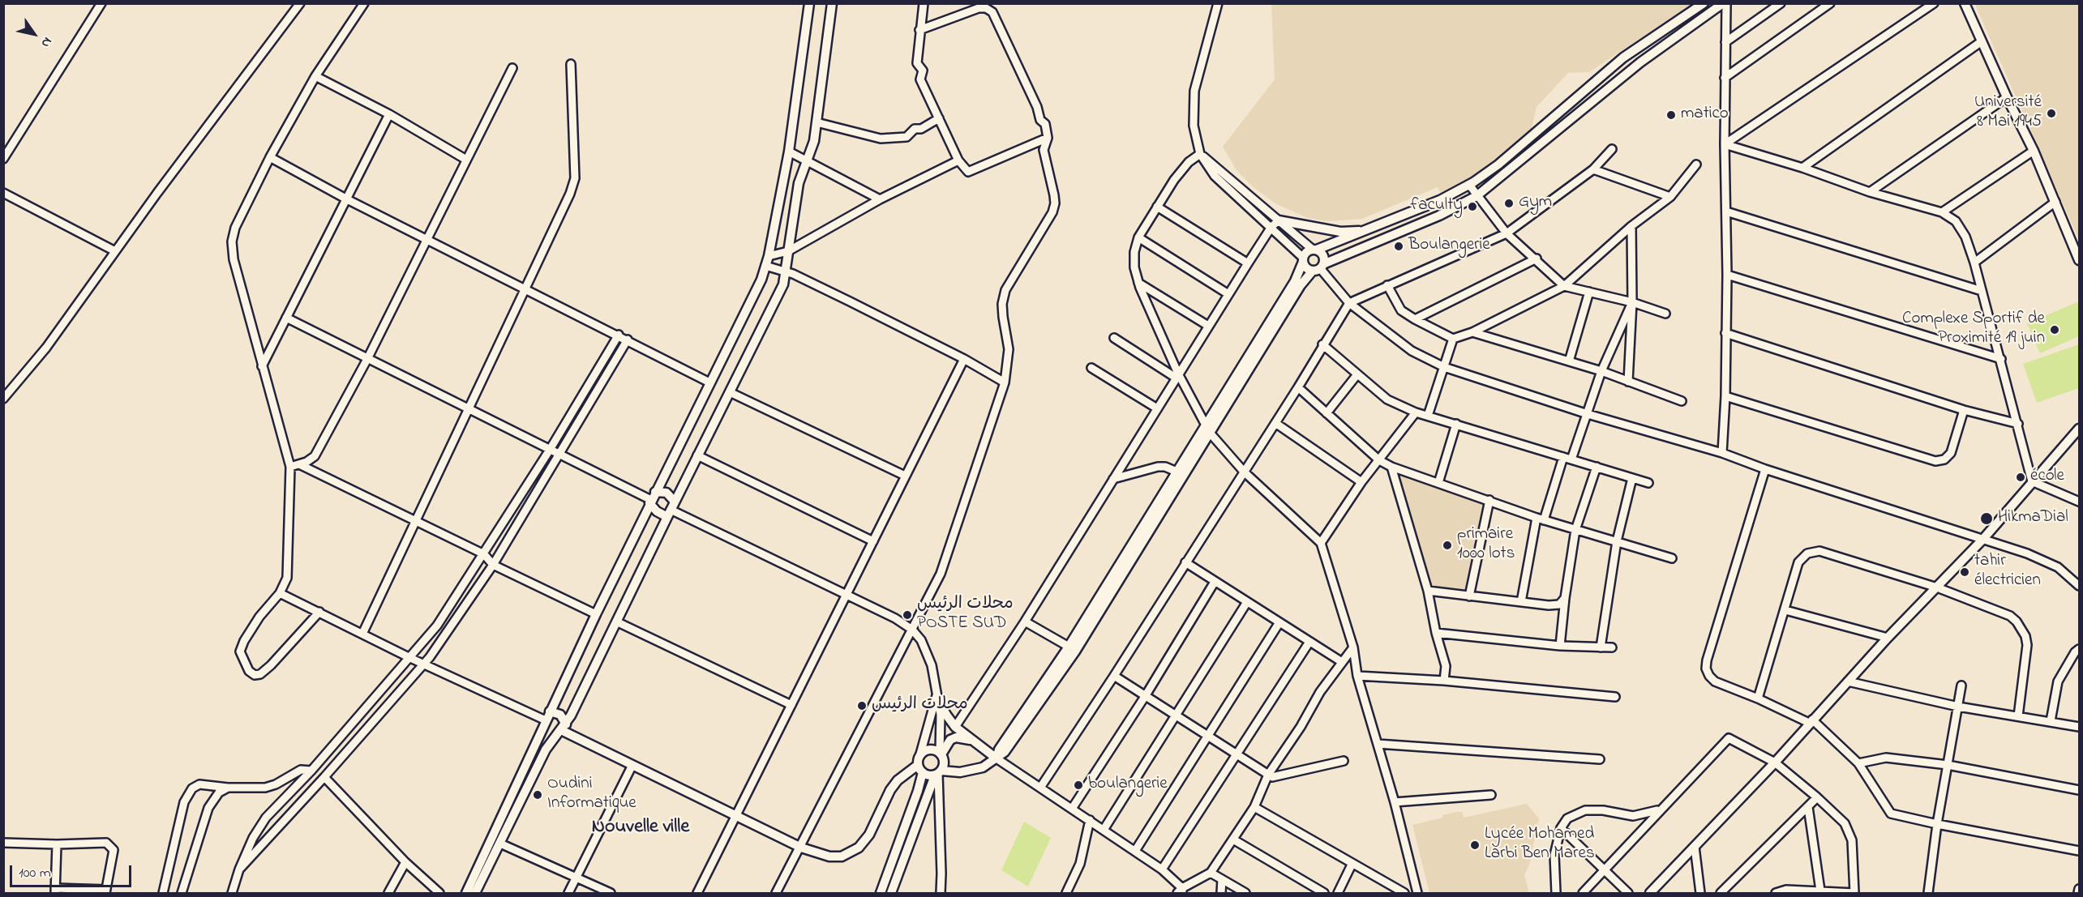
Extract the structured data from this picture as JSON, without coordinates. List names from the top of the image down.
{
  "districts": ["Nouvelle ville"],
  "places": [
    "Université 8 Mai 1945",
    "matico",
    "Gym",
    "faculty",
    "Boulangerie",
    "Complexe Sportif de Proximité 19 juin",
    "école",
    "HikmaDial",
    "primaire 1000 lots",
    "tahir électricien",
    "محلات الرئيس POSTE SUD",
    "محلات الرئيس",
    "boulangerie",
    "Oudini Informatique",
    "Lycée Mohamed Larbi Ben Mares"
  ],
  "scale_bar": "100 m",
  "north": "bottom right"
}
